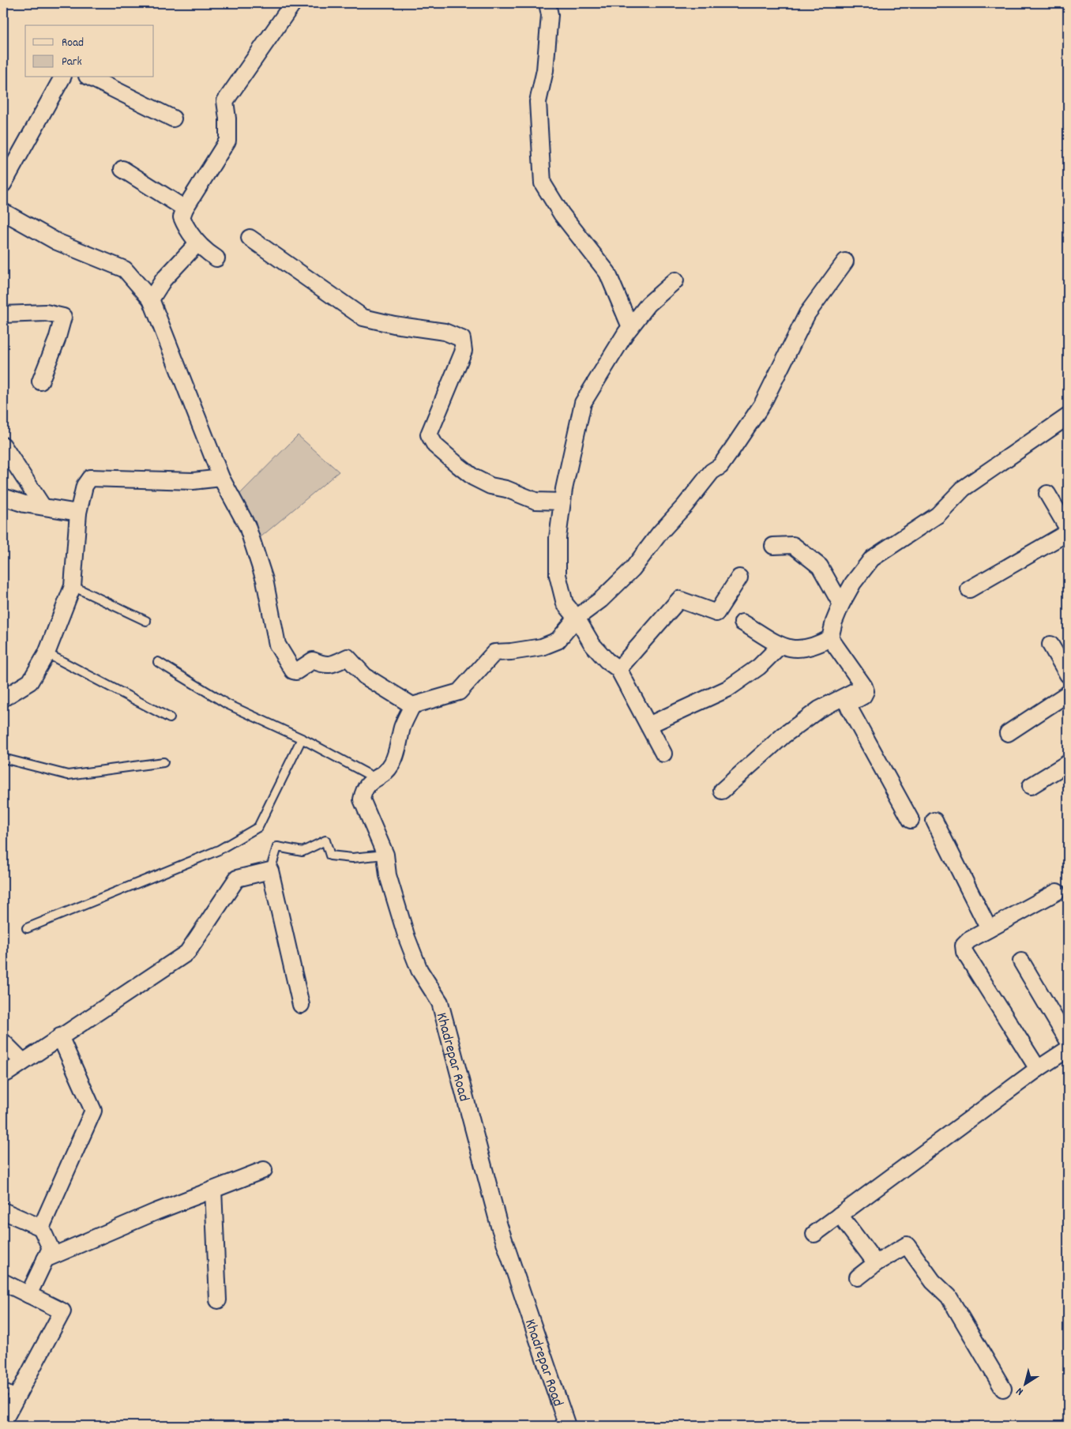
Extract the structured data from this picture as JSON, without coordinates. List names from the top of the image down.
{
  "streets": {
    "street": ["Khadrepar Road"]
  },
  "legend": ["Road", "Park"],
  "north": "bottom left"
}
